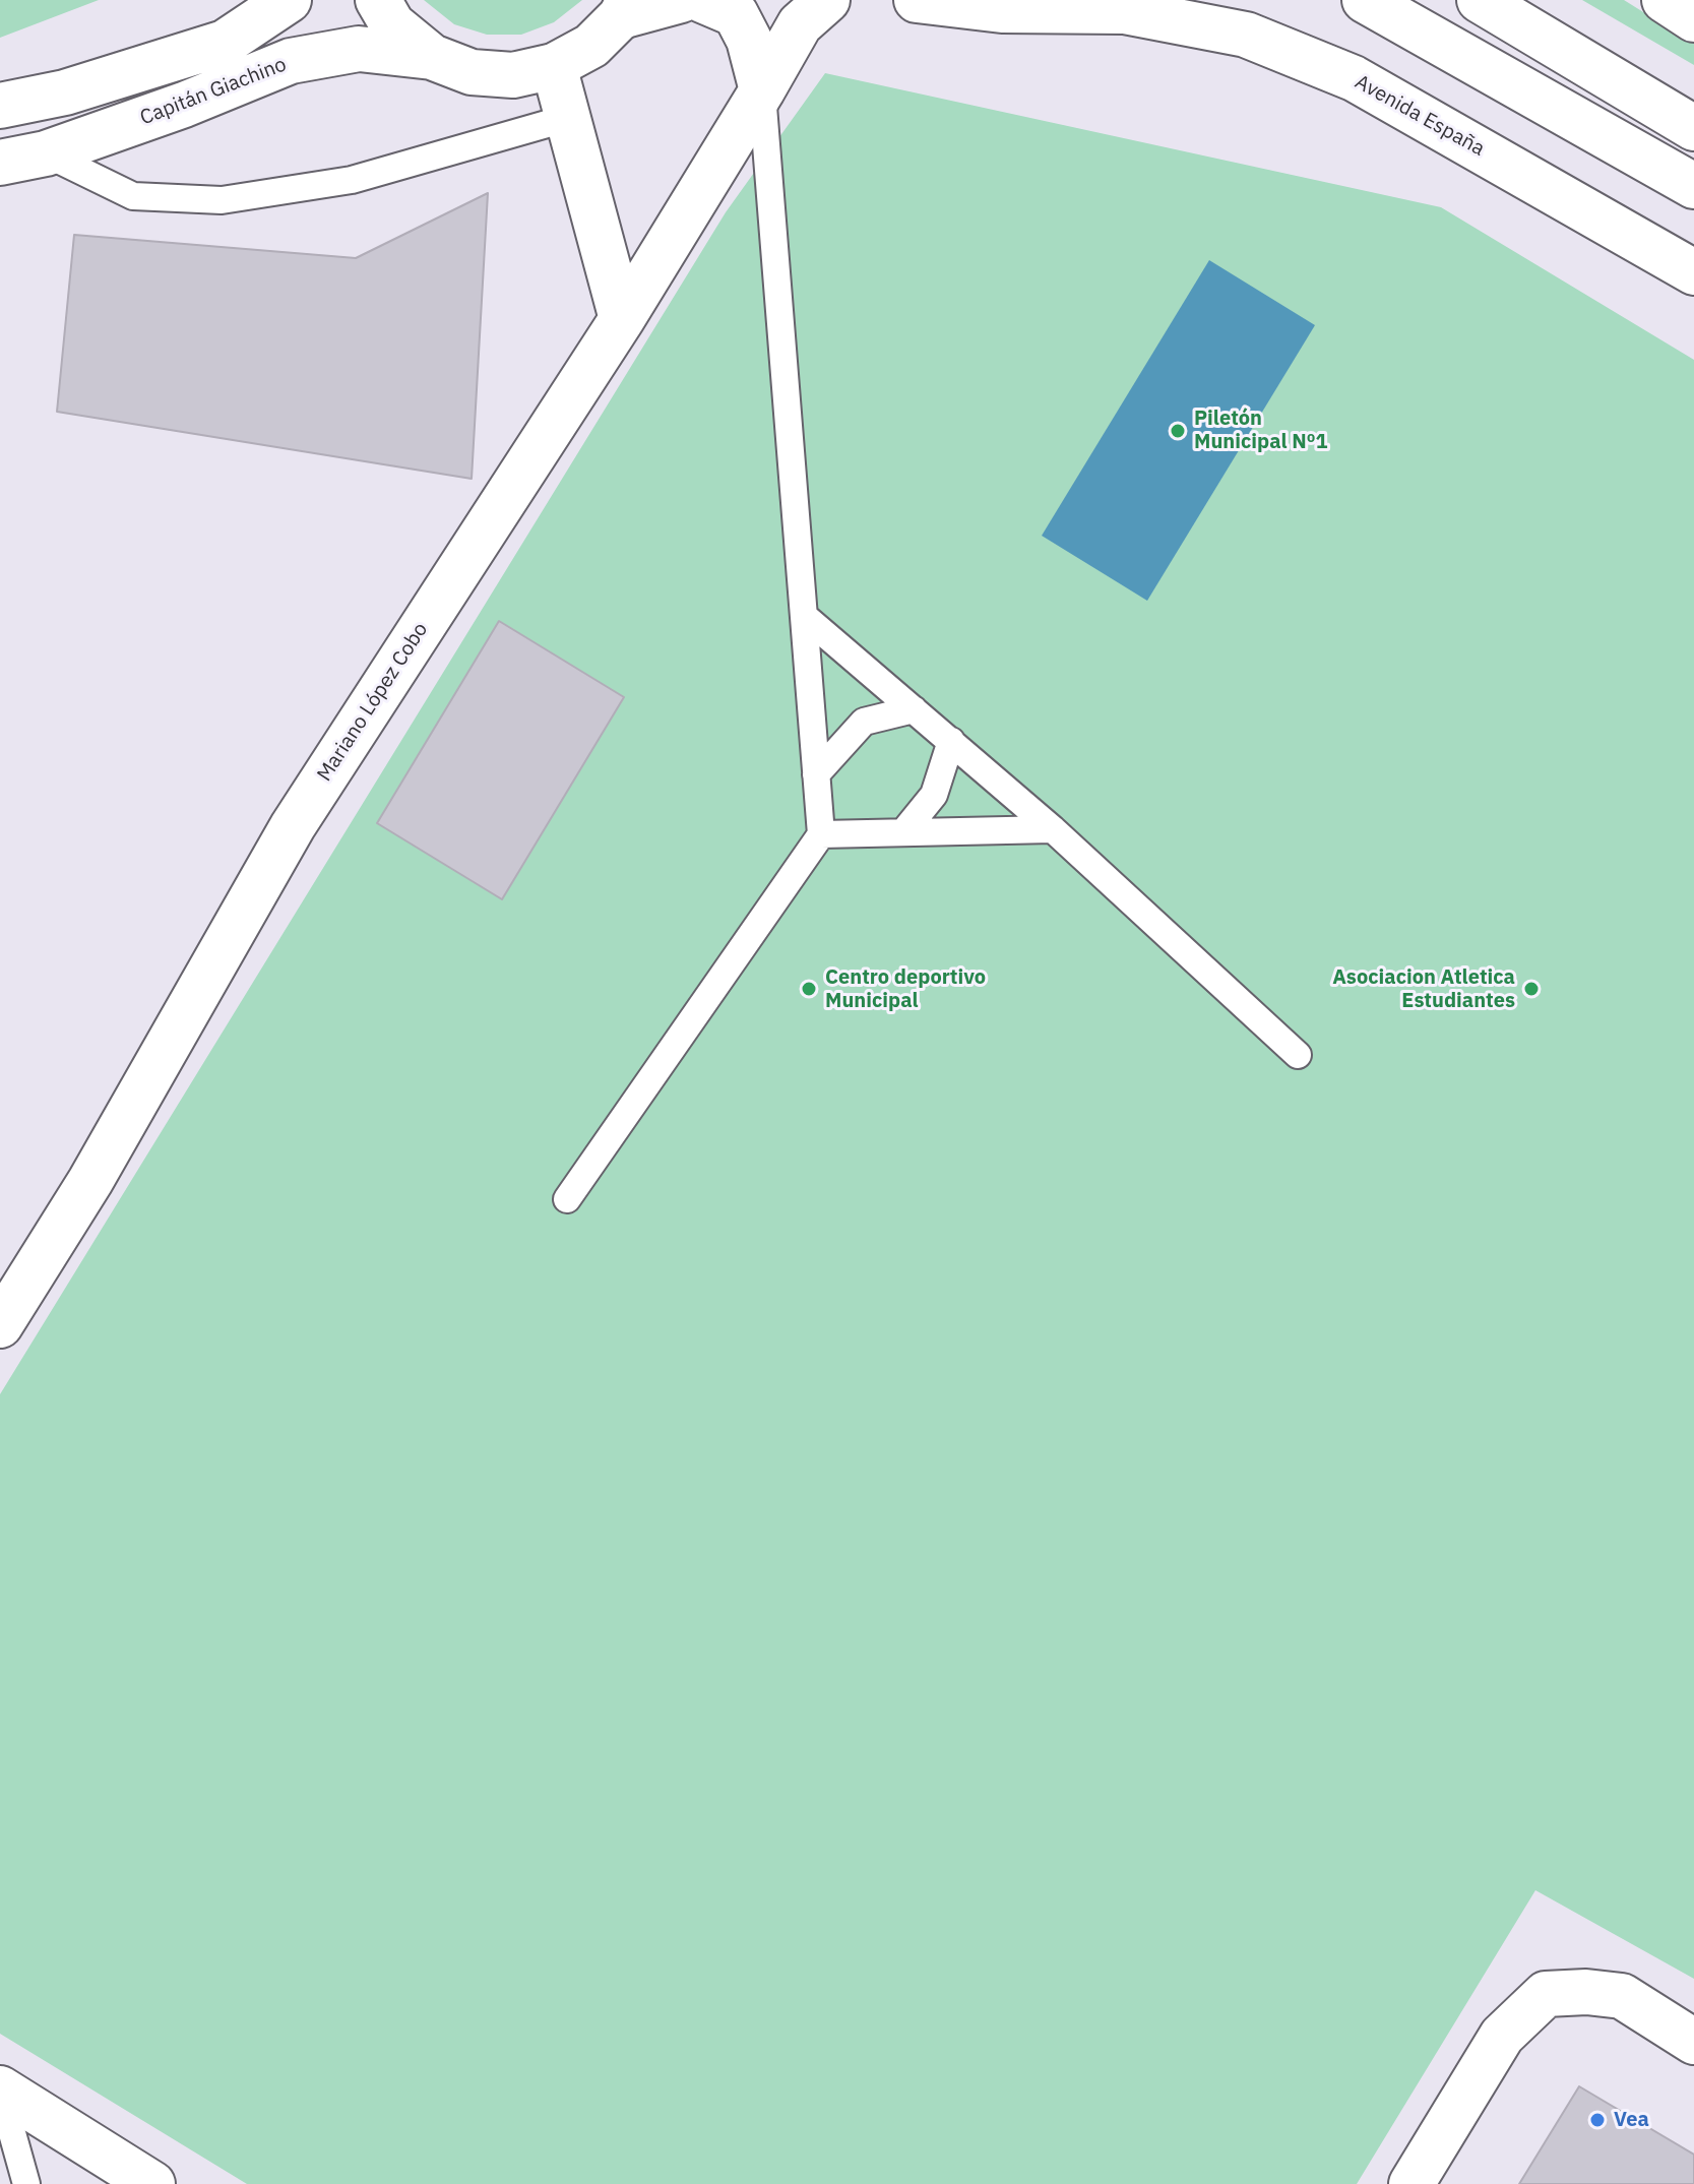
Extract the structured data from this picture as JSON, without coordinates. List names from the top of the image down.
{
  "streets": {
    "street": ["Capitán Giachino", "Avenida España", "Mariano López Cobo"]
  },
  "places": [
    "Piletón Municipal Nº1",
    "Centro deportivo Municipal",
    "Asociacion Atletica Estudiantes",
    "Vea"
  ]
}
